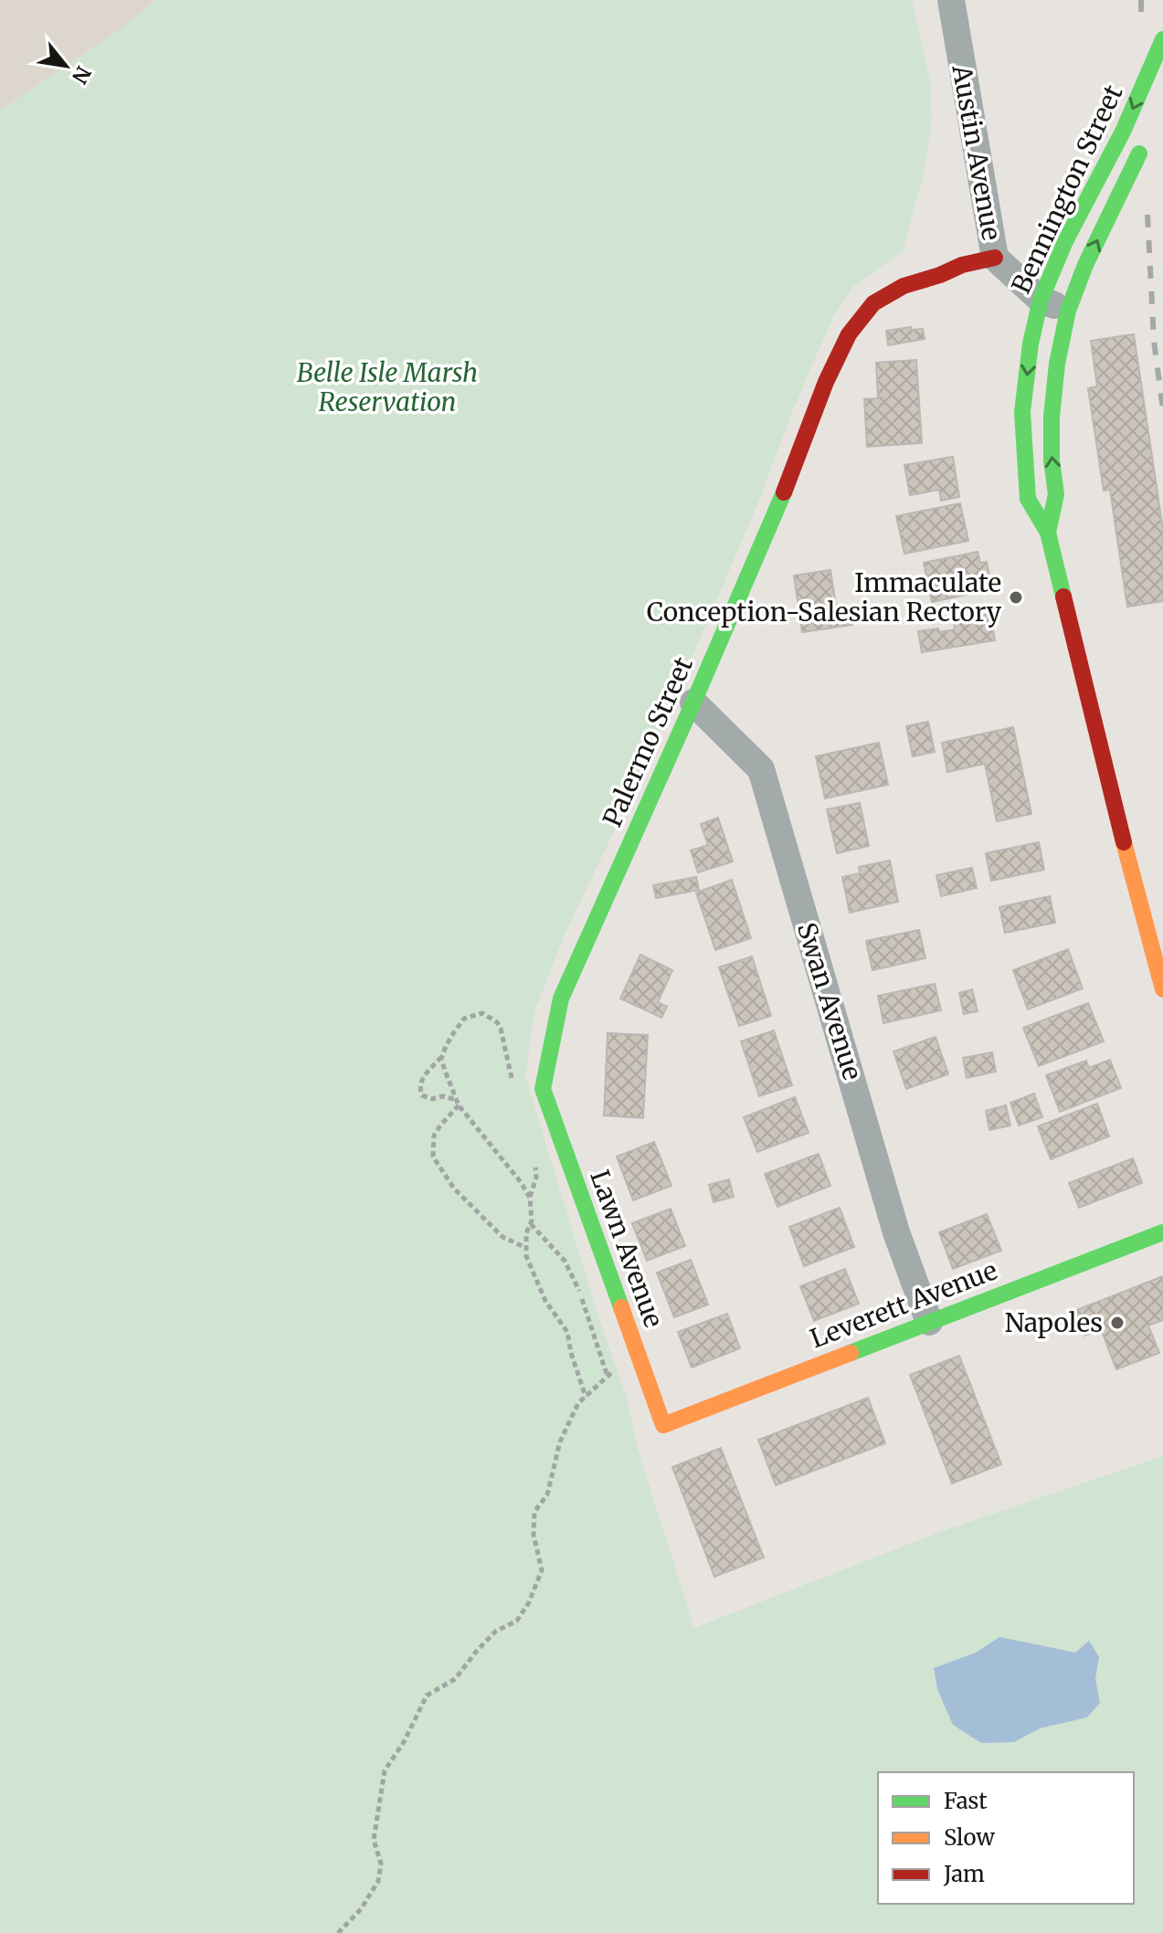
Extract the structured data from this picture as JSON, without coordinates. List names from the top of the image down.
{
  "streets": {
    "street": [
      "Austin Avenue",
      "Bennington Street",
      "Palermo Street",
      "Swan Avenue",
      "Lawn Avenue",
      "Leverett Avenue"
    ]
  },
  "crossings": [
    ["Austin Avenue", "Bennington Street"],
    ["Austin Avenue", "Palermo Street"],
    ["Palermo Street", "Swan Avenue"],
    ["Palermo Street", "Lawn Avenue"],
    ["Swan Avenue", "Leverett Avenue"],
    ["Lawn Avenue", "Leverett Avenue"]
  ],
  "parks": ["Belle Isle Marsh Reservation"],
  "places": ["Immaculate Conception-Salesian Rectory", "Napoles"],
  "legend": ["Fast", "Slow", "Jam"],
  "north": "bottom right"
}
